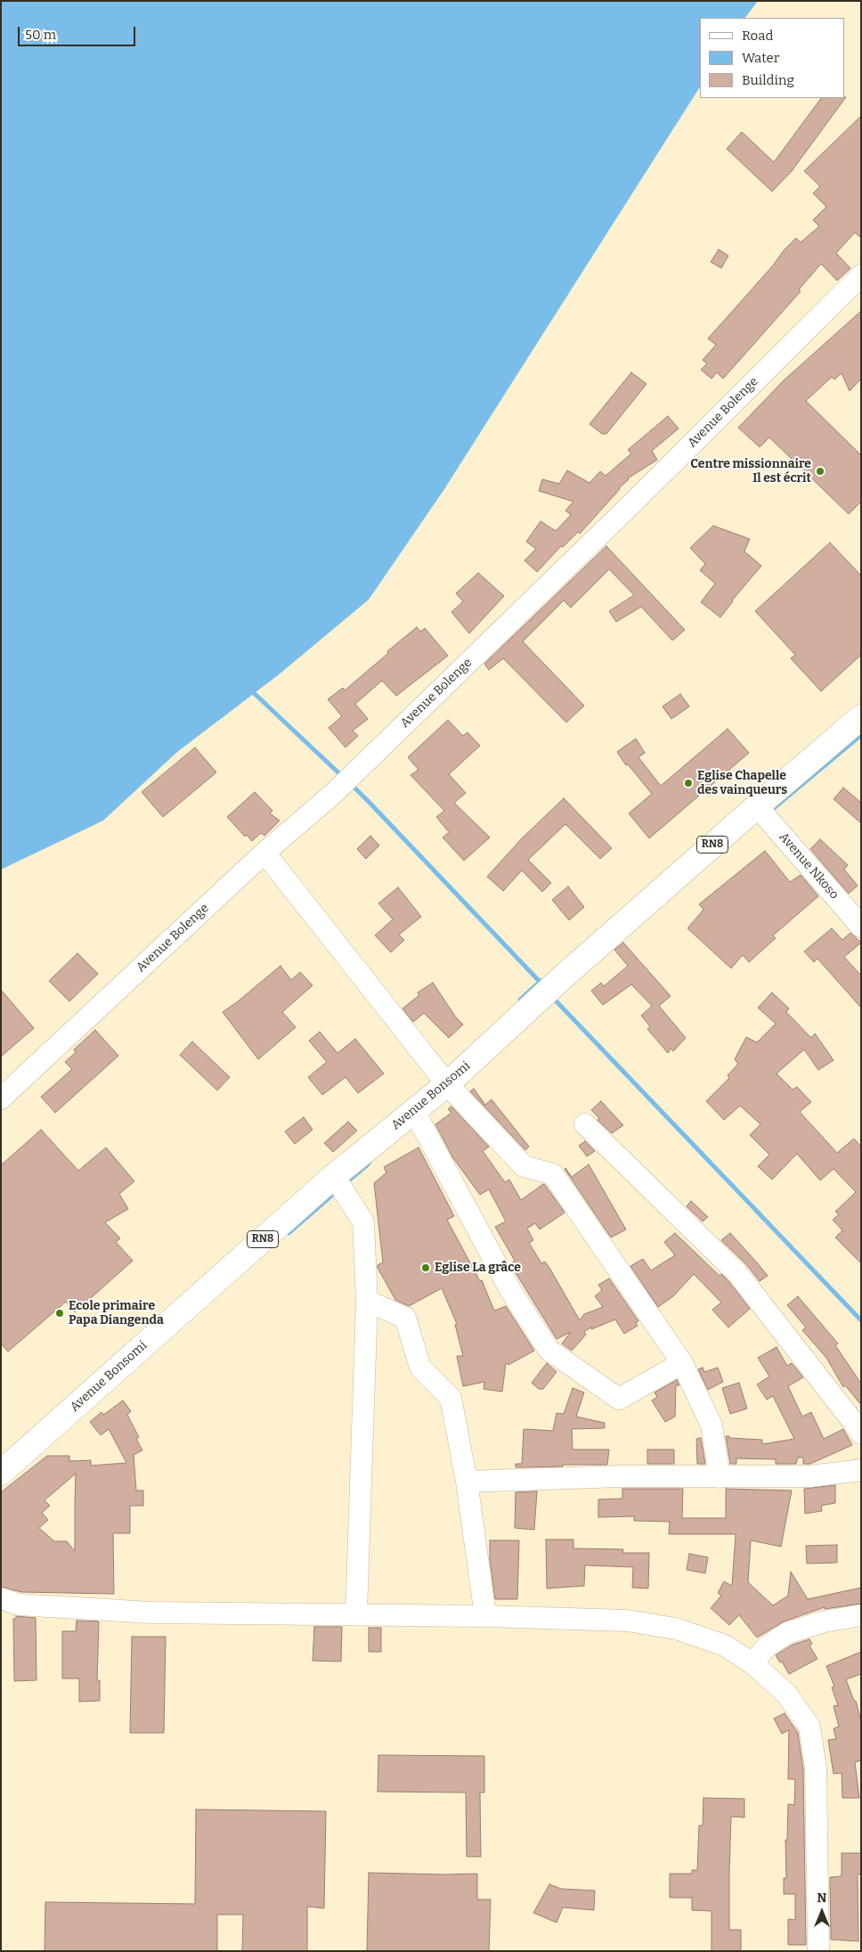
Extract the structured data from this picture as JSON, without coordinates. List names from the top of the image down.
{
  "streets": {
    "main road": ["RN8", "Avenue Bonsomi"],
    "street": ["Avenue Bolenge", "Avenue Nkoso"]
  },
  "crossings": [
    ["Avenue Nkoso", "Avenue Bonsomi"]
  ],
  "places": [
    "Centre missionnaire Il est écrit",
    "Eglise Chapelle des vainqueurs",
    "Eglise La grâce",
    "Ecole primaire Papa Diangenda"
  ],
  "legend": ["Road", "Water", "Building"],
  "scale_bar": "50 m",
  "north": "top"
}
